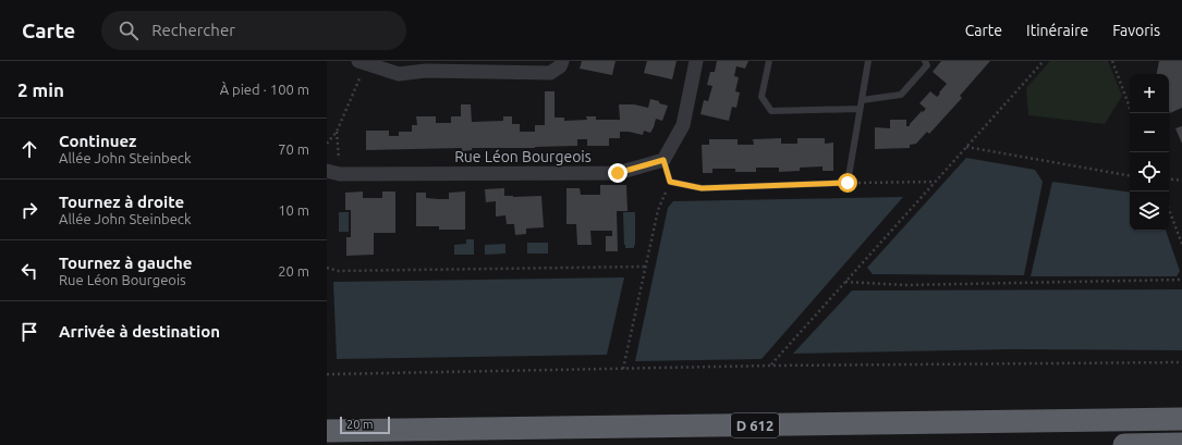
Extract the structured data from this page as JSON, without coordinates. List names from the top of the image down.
{
  "streets": {
    "highway": ["D 612"],
    "street": ["Rue Léon Bourgeois"]
  },
  "scale_bar": "20 m",
  "page": {
    "header": "Carte",
    "search": "Rechercher",
    "nav": ["Carte", "Itinéraire", "Favoris"],
    "heading": ["2 min", "À pied · 100 m"],
    "map_buttons": ["+", "−"],
    "list": [
      ["Continuez", "Allée John Steinbeck", "70 m"],
      ["Tournez à droite", "Allée John Steinbeck", "10 m"],
      ["Tournez à gauche", "Rue Léon Bourgeois", "20 m"],
      "Arrivée à destination"
    ],
    "scale": "20 m"
  }
}
